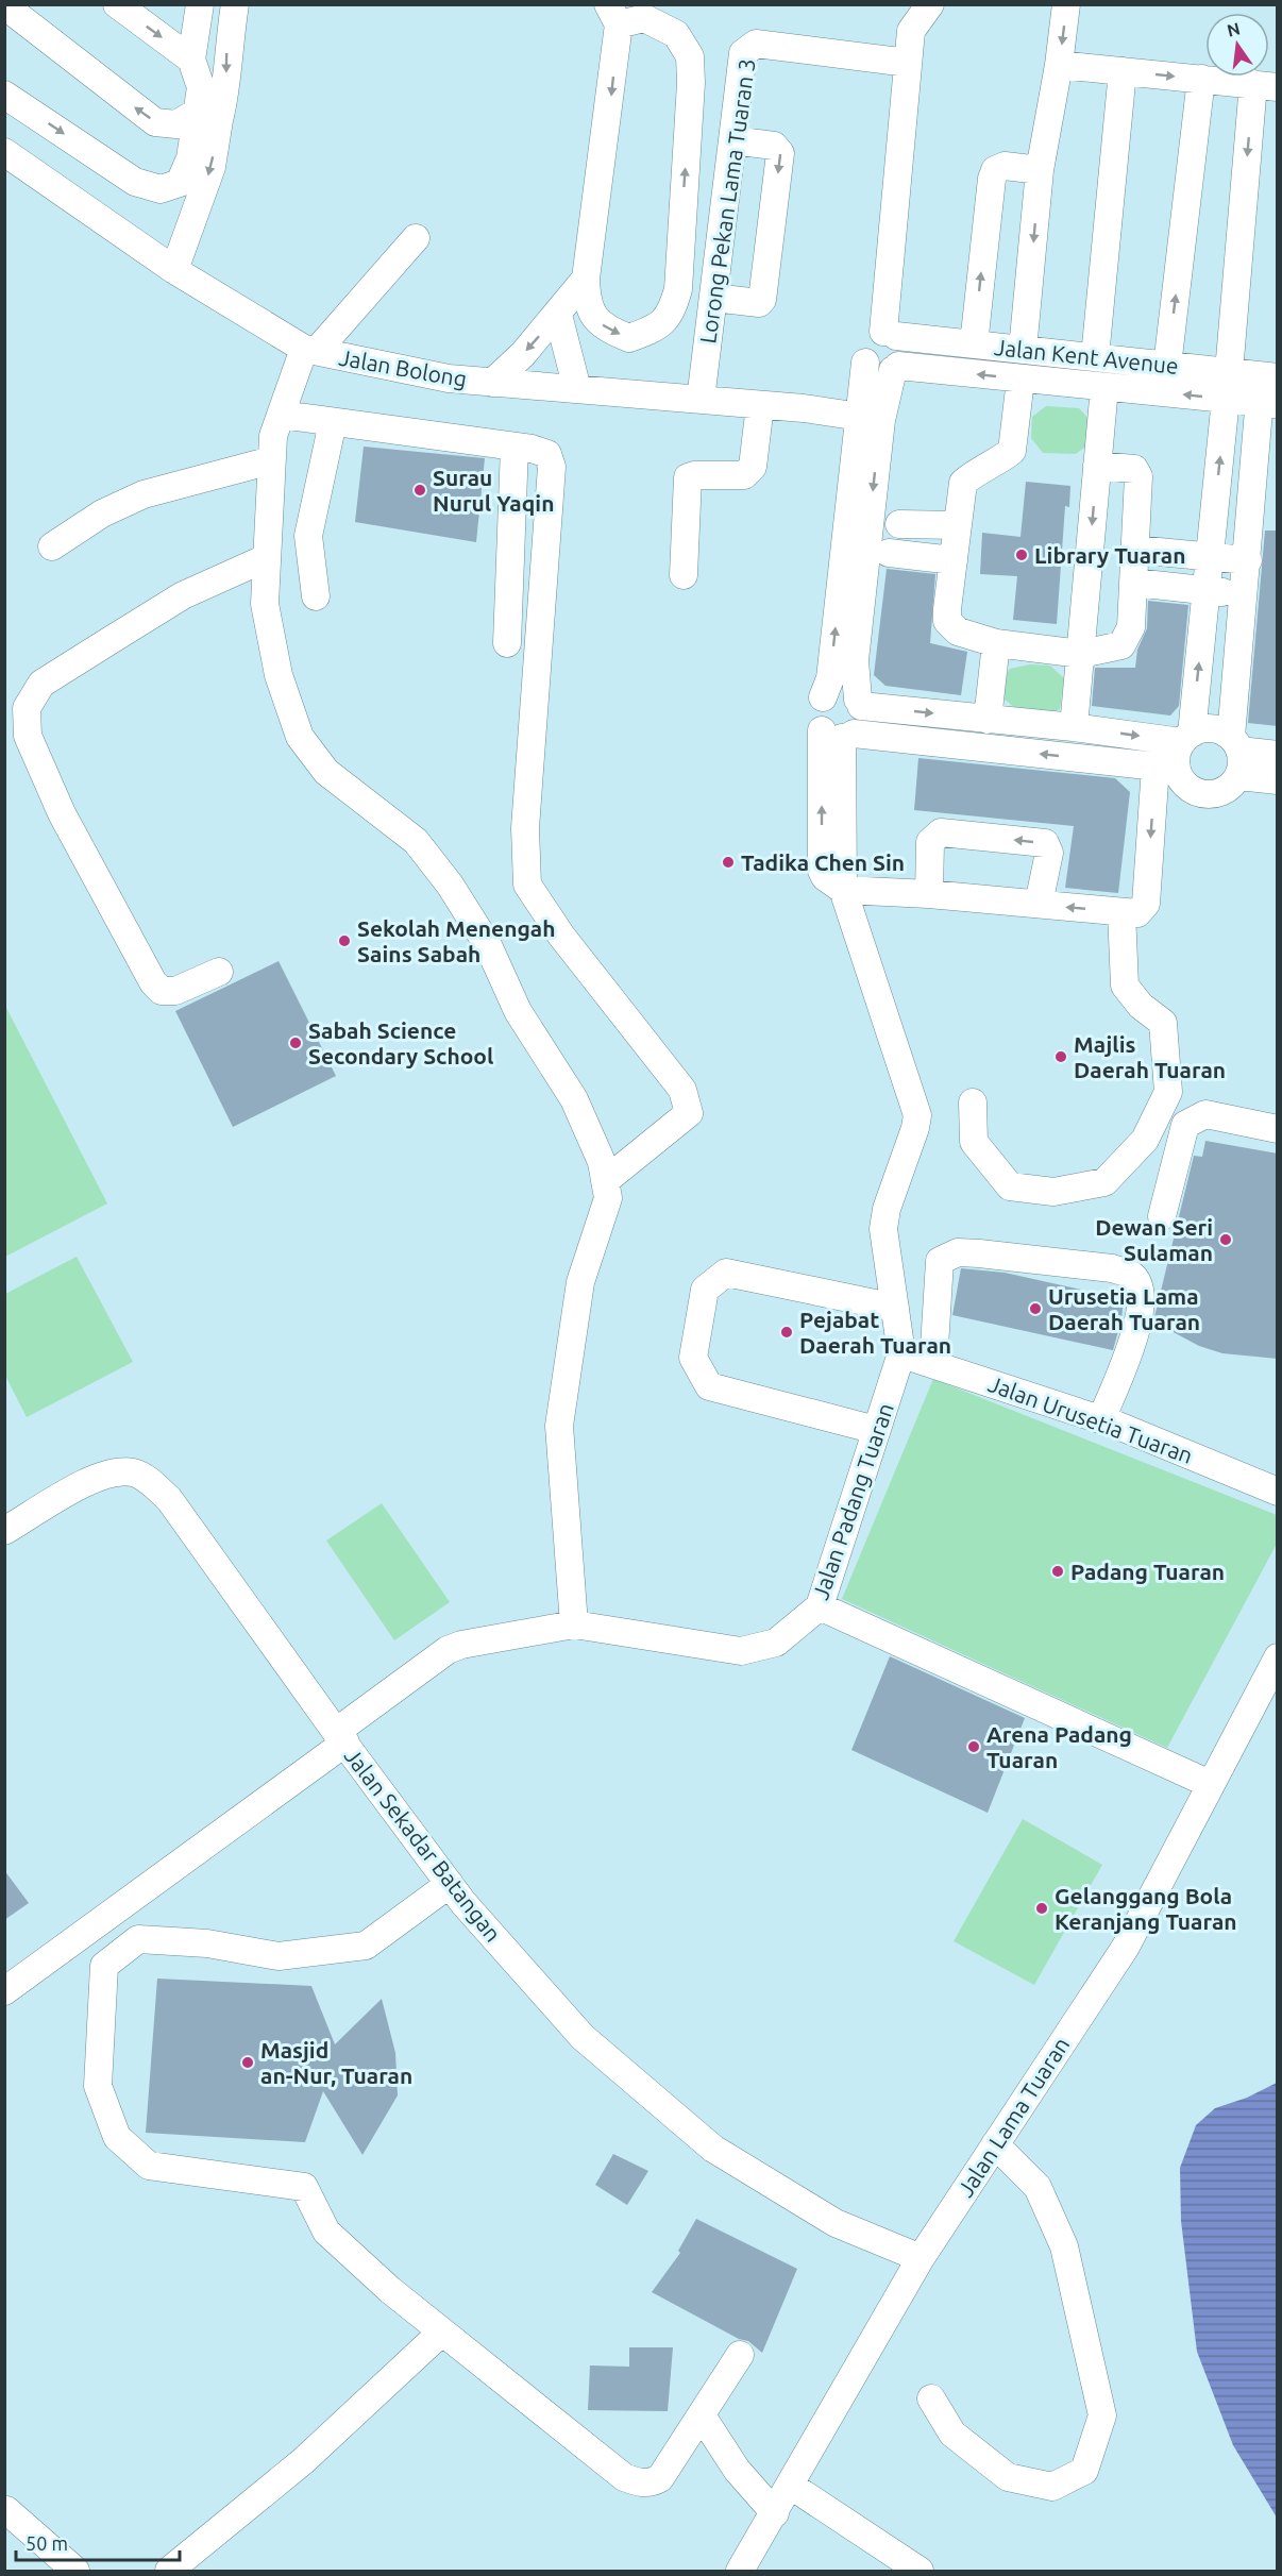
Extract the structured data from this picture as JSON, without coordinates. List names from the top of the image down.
{
  "streets": {
    "street": [
      "Lorong Pekan Lama Tuaran 3",
      "Jalan Kent Avenue",
      "Jalan Bolong",
      "Jalan Urusetia Tuaran",
      "Jalan Padang Tuaran",
      "Jalan Sekadar Batangan",
      "Jalan Lama Tuaran"
    ]
  },
  "crossings": [
    ["Lorong Pekan Lama Tuaran 3", "Jalan Bolong"],
    ["Jalan Urusetia Tuaran", "Jalan Padang Tuaran"],
    ["Jalan Padang Tuaran", "Jalan Sekadar Batangan"],
    ["Jalan Sekadar Batangan", "Jalan Lama Tuaran"]
  ],
  "places": [
    "Surau Nurul Yaqin",
    "Library Tuaran",
    "Tadika Chen Sin",
    "Sekolah Menengah Sains Sabah",
    "Sabah Science Secondary School",
    "Majlis Daerah Tuaran",
    "Dewan Seri Sulaman",
    "Urusetia Lama Daerah Tuaran",
    "Pejabat Daerah Tuaran",
    "Padang Tuaran",
    "Arena Padang Tuaran",
    "Gelanggang Bola Keranjang Tuaran",
    "Masjid an-Nur, Tuaran"
  ],
  "scale_bar": "50 m",
  "north": "top"
}
